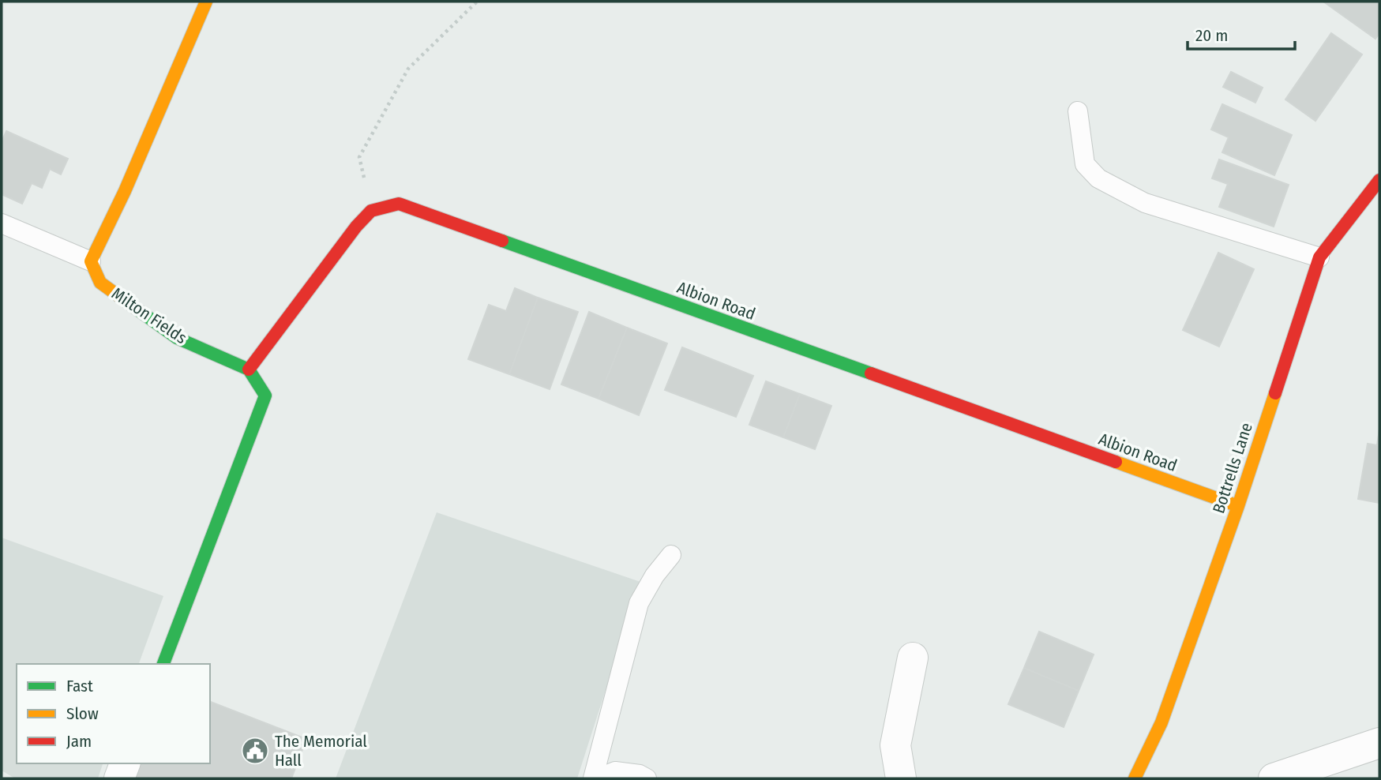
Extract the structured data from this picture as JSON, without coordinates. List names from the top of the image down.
{
  "streets": {
    "street": ["Albion Road", "Milton Fields", "Bottrells Lane"]
  },
  "crossings": [
    ["Albion Road", "Bottrells Lane"]
  ],
  "places": {
    "public building": ["The Memorial Hall"]
  },
  "legend": ["Fast", "Slow", "Jam"],
  "scale_bar": "20 m"
}
